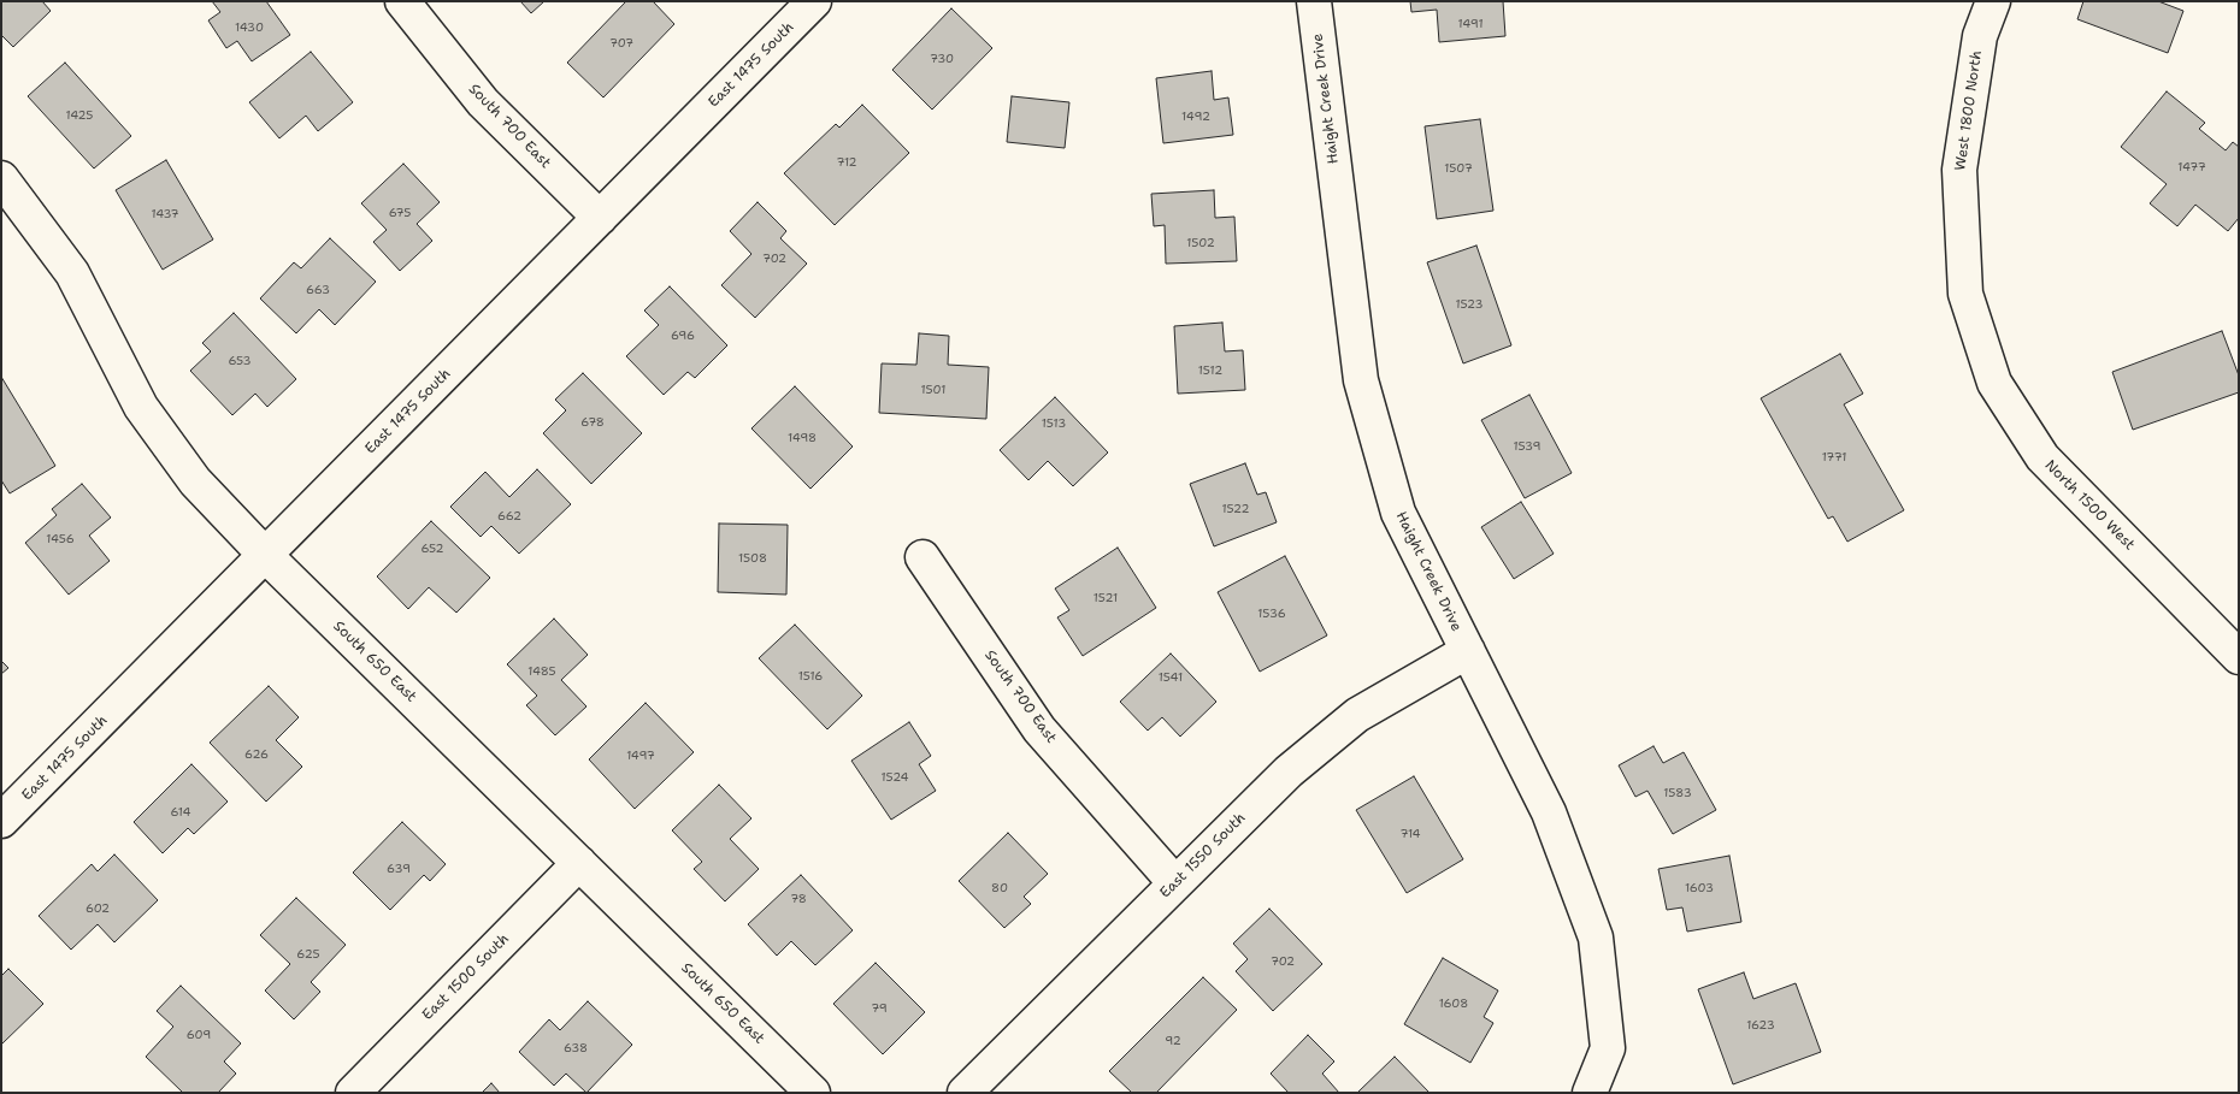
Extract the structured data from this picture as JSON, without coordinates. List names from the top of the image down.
{
  "streets": {
    "street": [
      "East 1475 South",
      "Haight Creek Drive",
      "West 1800 North",
      "South 700 East",
      "North 1500 West",
      "South 650 East",
      "East 1550 South",
      "East 1500 South"
    ]
  },
  "crossings": [
    ["East 1475 South", "South 700 East"],
    ["East 1475 South", "South 650 East"],
    ["Haight Creek Drive", "East 1550 South"],
    ["West 1800 North", "North 1500 West"],
    ["South 700 East", "East 1550 South"],
    ["South 650 East", "East 1500 South"]
  ],
  "house_numbers": [
    "1491",
    "1430",
    "707",
    "730",
    "1425",
    "1492",
    "712",
    "1477",
    "1507",
    "675",
    "1437",
    "1502",
    "702",
    "663",
    "1523",
    "696",
    "653",
    "1512",
    "1501",
    "678",
    "1513",
    "1498",
    "1539",
    "1771",
    "1522",
    "662",
    "1456",
    "652",
    "1508",
    "1521",
    "1536",
    "1485",
    "1516",
    "1541",
    "626",
    "1497",
    "1524",
    "1583",
    "614",
    "714",
    "639",
    "80",
    "1603",
    "78",
    "602",
    "625",
    "702",
    "1608",
    "79",
    "1623",
    "609",
    "92",
    "638"
  ]
}
